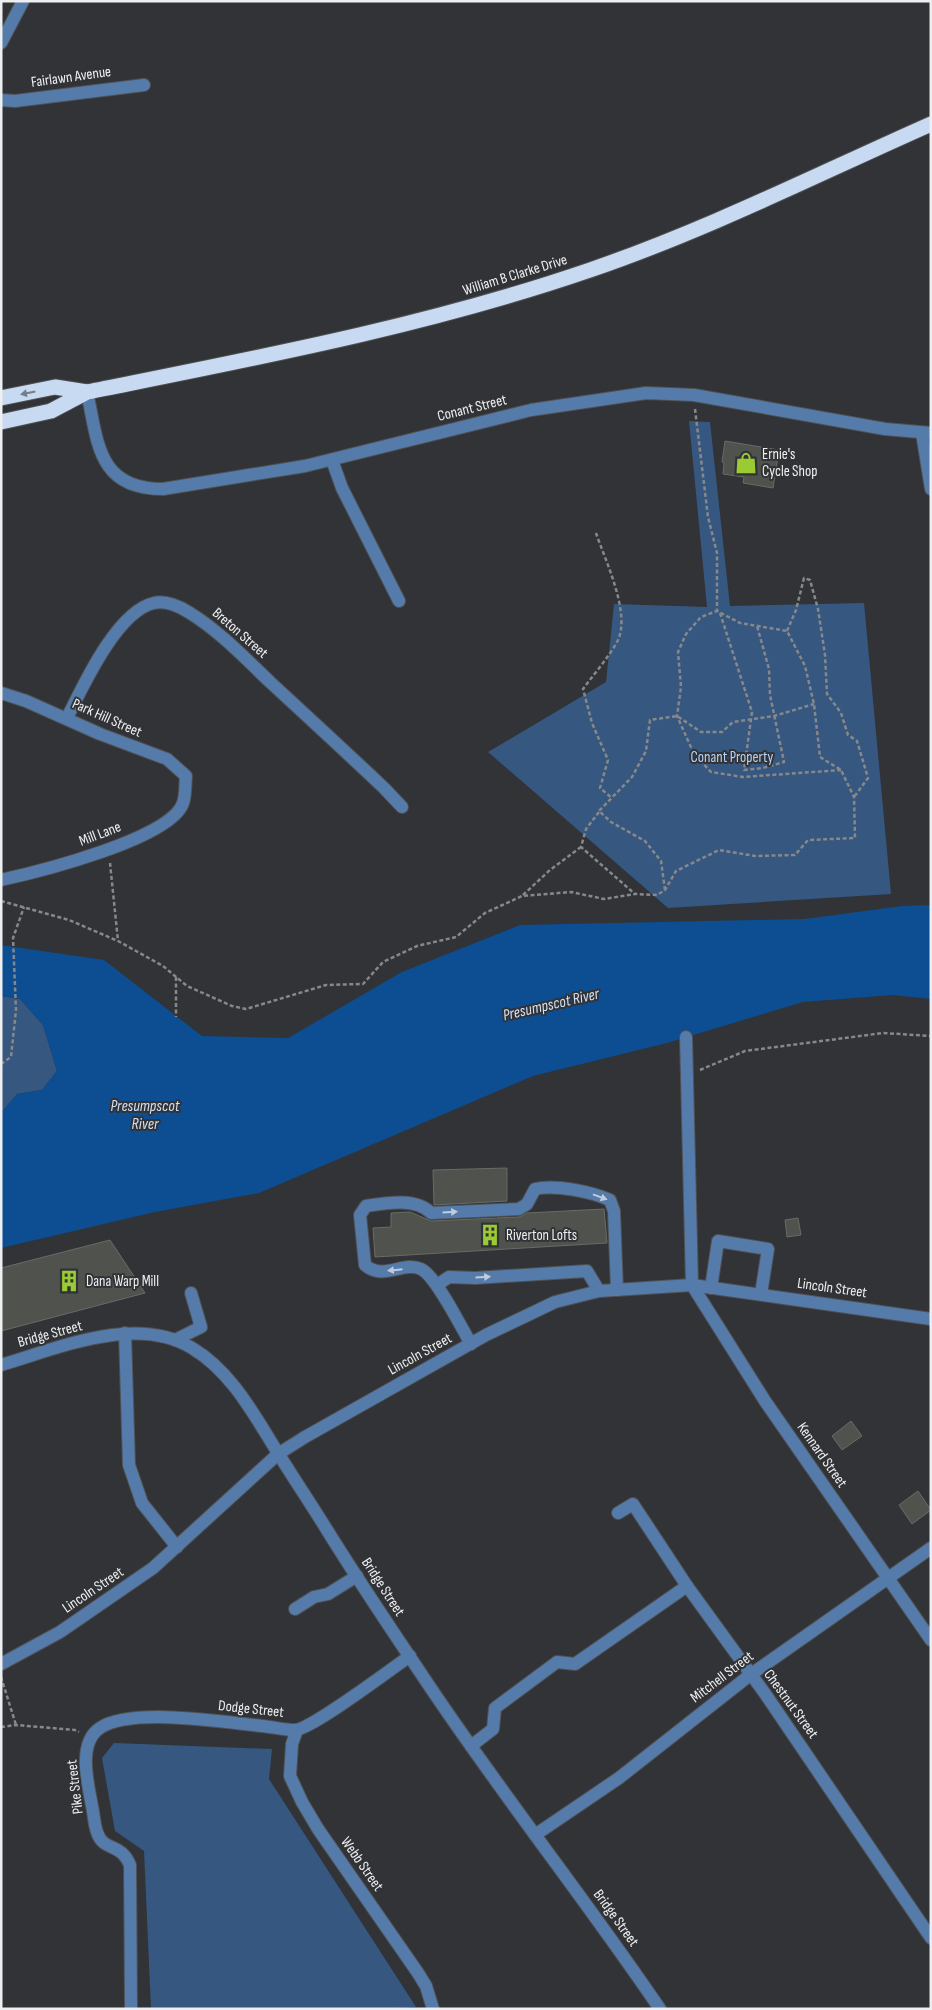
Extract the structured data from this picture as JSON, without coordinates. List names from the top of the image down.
{
  "streets": {
    "highway": ["William B Clarke Drive"],
    "street": [
      "Fairlawn Avenue",
      "Conant Street",
      "Breton Street",
      "Park Hill Street",
      "Mill Lane",
      "Lincoln Street",
      "Bridge Street",
      "Kennard Street",
      "Mitchell Street",
      "Chestnut Street",
      "Dodge Street",
      "Pike Street",
      "Webb Street"
    ]
  },
  "crossings": [
    ["William B Clarke Drive", "Conant Street"],
    ["Breton Street", "Park Hill Street"],
    ["Park Hill Street", "Mill Lane"],
    ["Lincoln Street", "Bridge Street"],
    ["Lincoln Street", "Kennard Street"],
    ["Bridge Street", "Mitchell Street"],
    ["Bridge Street", "Dodge Street"],
    ["Kennard Street", "Mitchell Street"],
    ["Mitchell Street", "Chestnut Street"],
    ["Dodge Street", "Pike Street"],
    ["Dodge Street", "Webb Street"]
  ],
  "water": ["Presumpscot River"],
  "parks": ["Conant Property"],
  "places": {
    "shop": ["Ernie's Cycle Shop"],
    "building": ["Riverton Lofts", "Dana Warp Mill"]
  }
}
